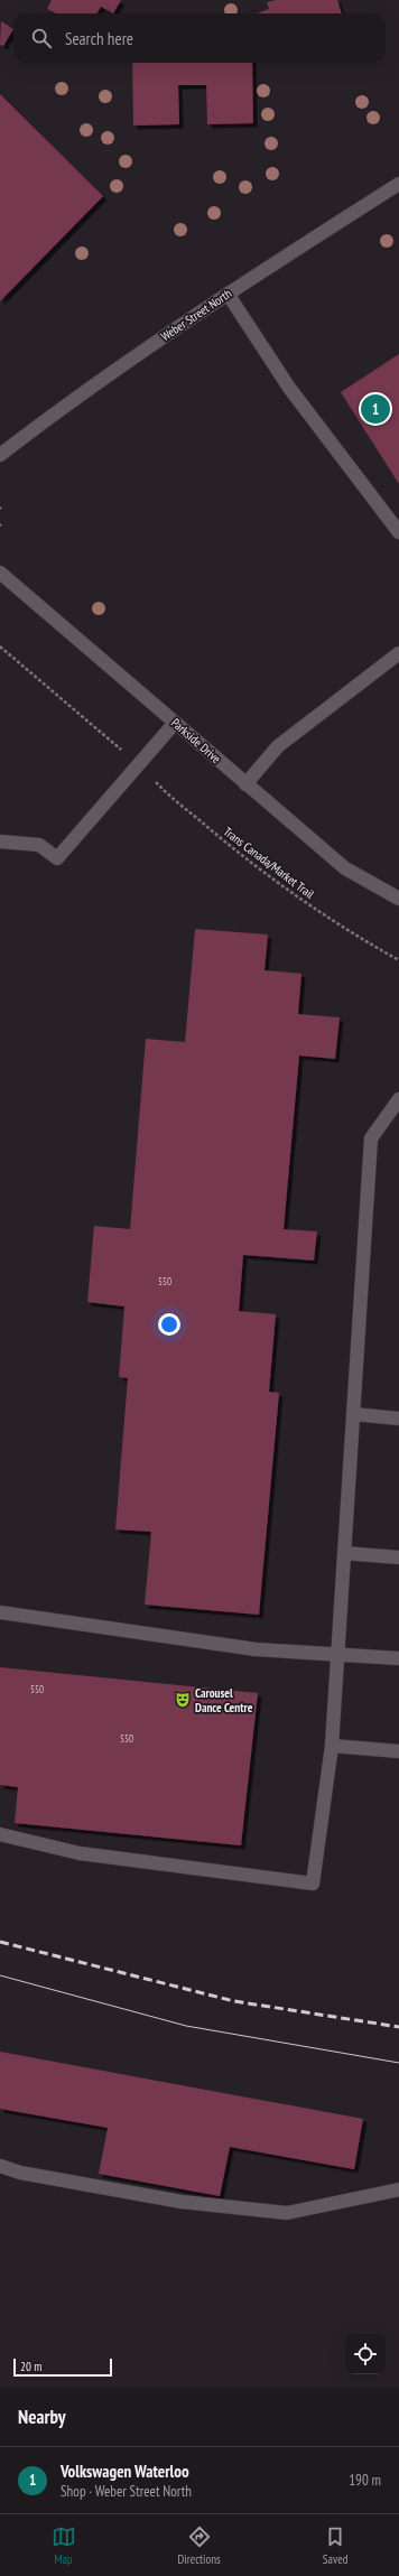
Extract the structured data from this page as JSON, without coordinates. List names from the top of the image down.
{
  "streets": {
    "street": ["Weber Street North", "Parkside Drive"],
    "path": ["Trans Canada/Market Trail"]
  },
  "places": {
    "theatre": ["Carousel Dance Centre"]
  },
  "house_numbers": ["550", "550", "550"],
  "scale_bar": "20 m",
  "page": {
    "search": "Search here",
    "pins": "1",
    "scale": "20 m",
    "heading": "Nearby",
    "list": [
      {
        "mark": "1",
        "name": "Volkswagen Waterloo",
        "note": "Shop · Weber Street North",
        "value": "190 m"
      }
    ],
    "nav": ["Map", "Directions", "Saved"]
  }
}
